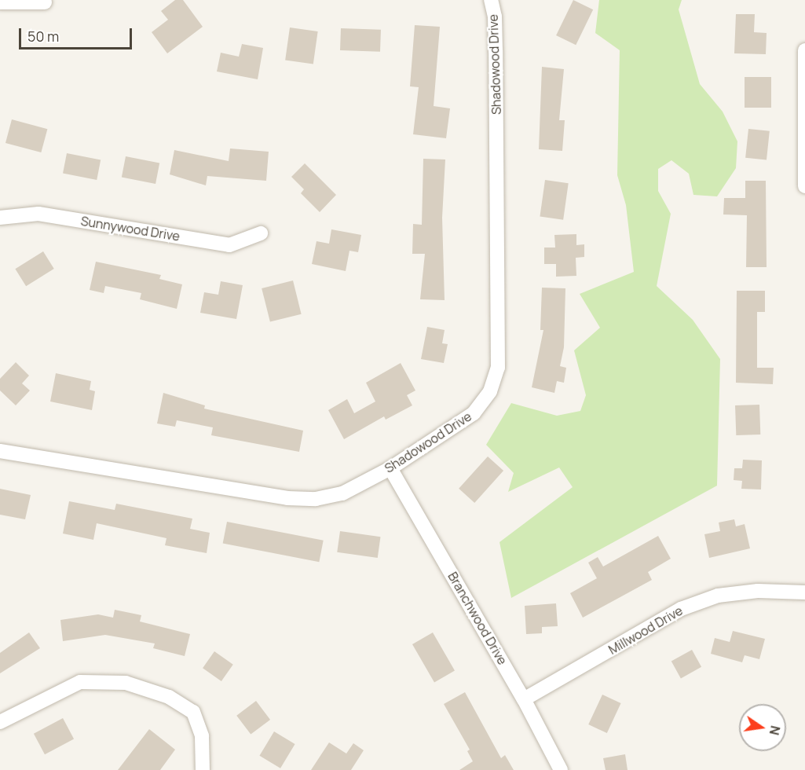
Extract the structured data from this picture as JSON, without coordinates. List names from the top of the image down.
{
  "streets": {
    "street": [
      "Shadowood Drive",
      "Sunnywood Drive",
      "Branchwood Drive",
      "Millwood Drive"
    ]
  },
  "crossings": [
    ["Shadowood Drive", "Branchwood Drive"],
    ["Branchwood Drive", "Millwood Drive"]
  ],
  "scale_bar": "50 m",
  "north": "right"
}
